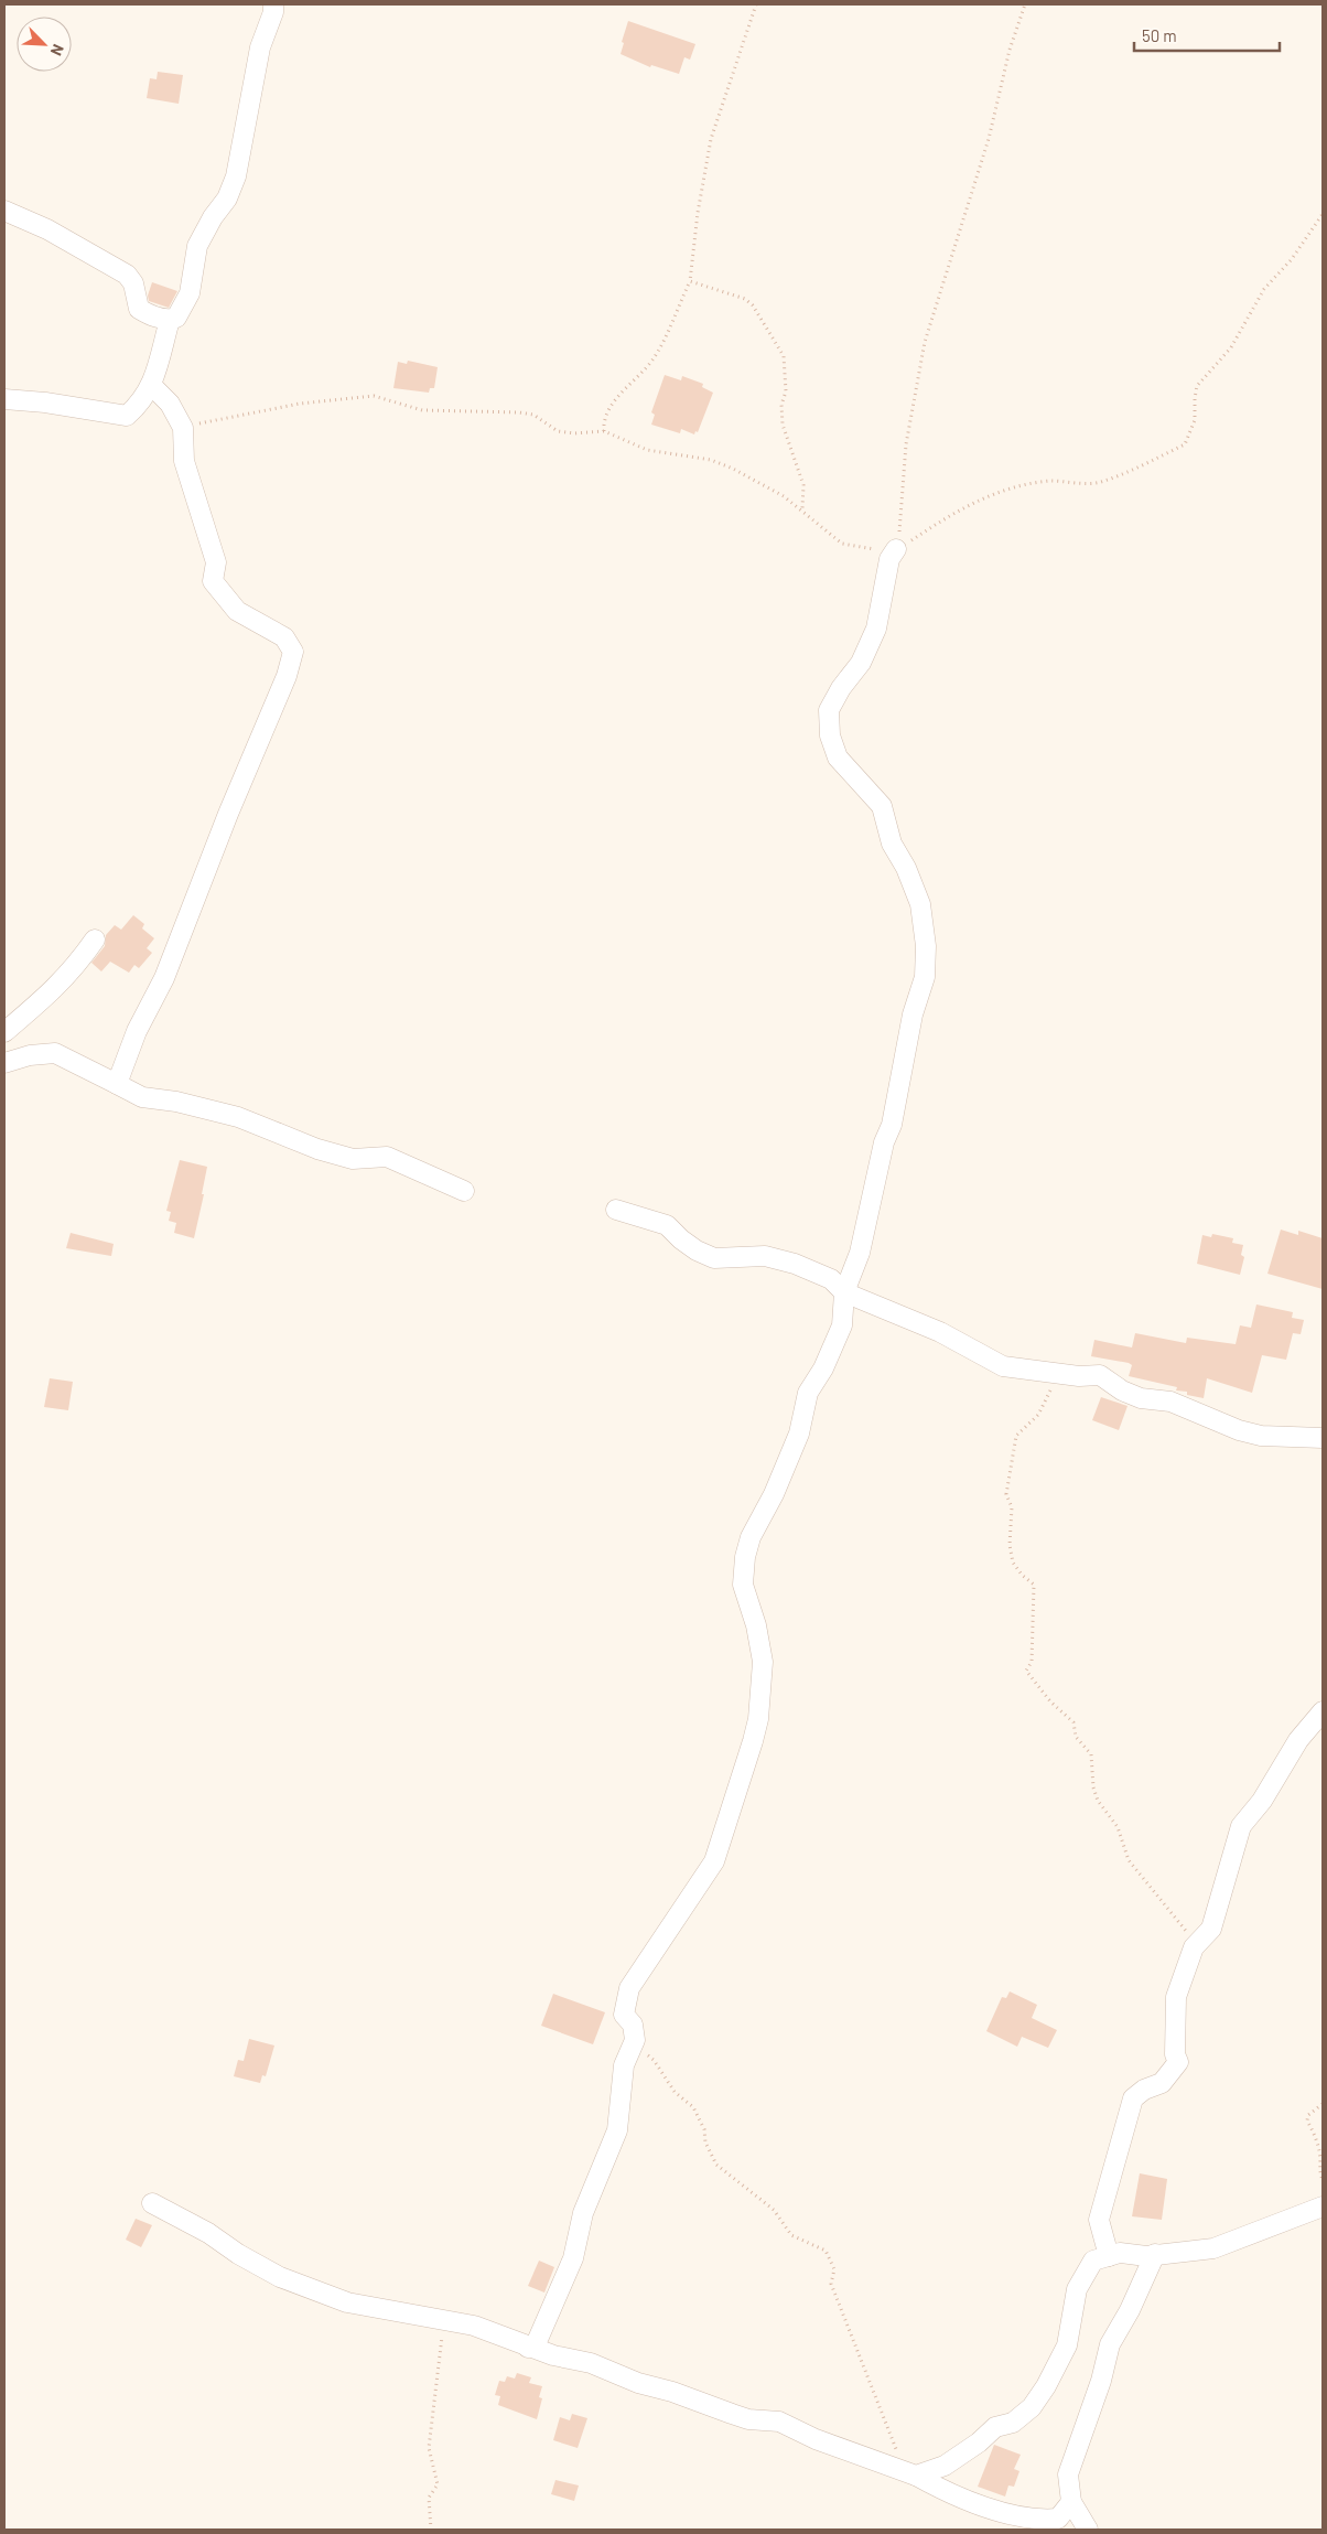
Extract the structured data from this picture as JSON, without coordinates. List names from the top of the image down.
{
  "scale_bar": "50 m",
  "north": "bottom right"
}
